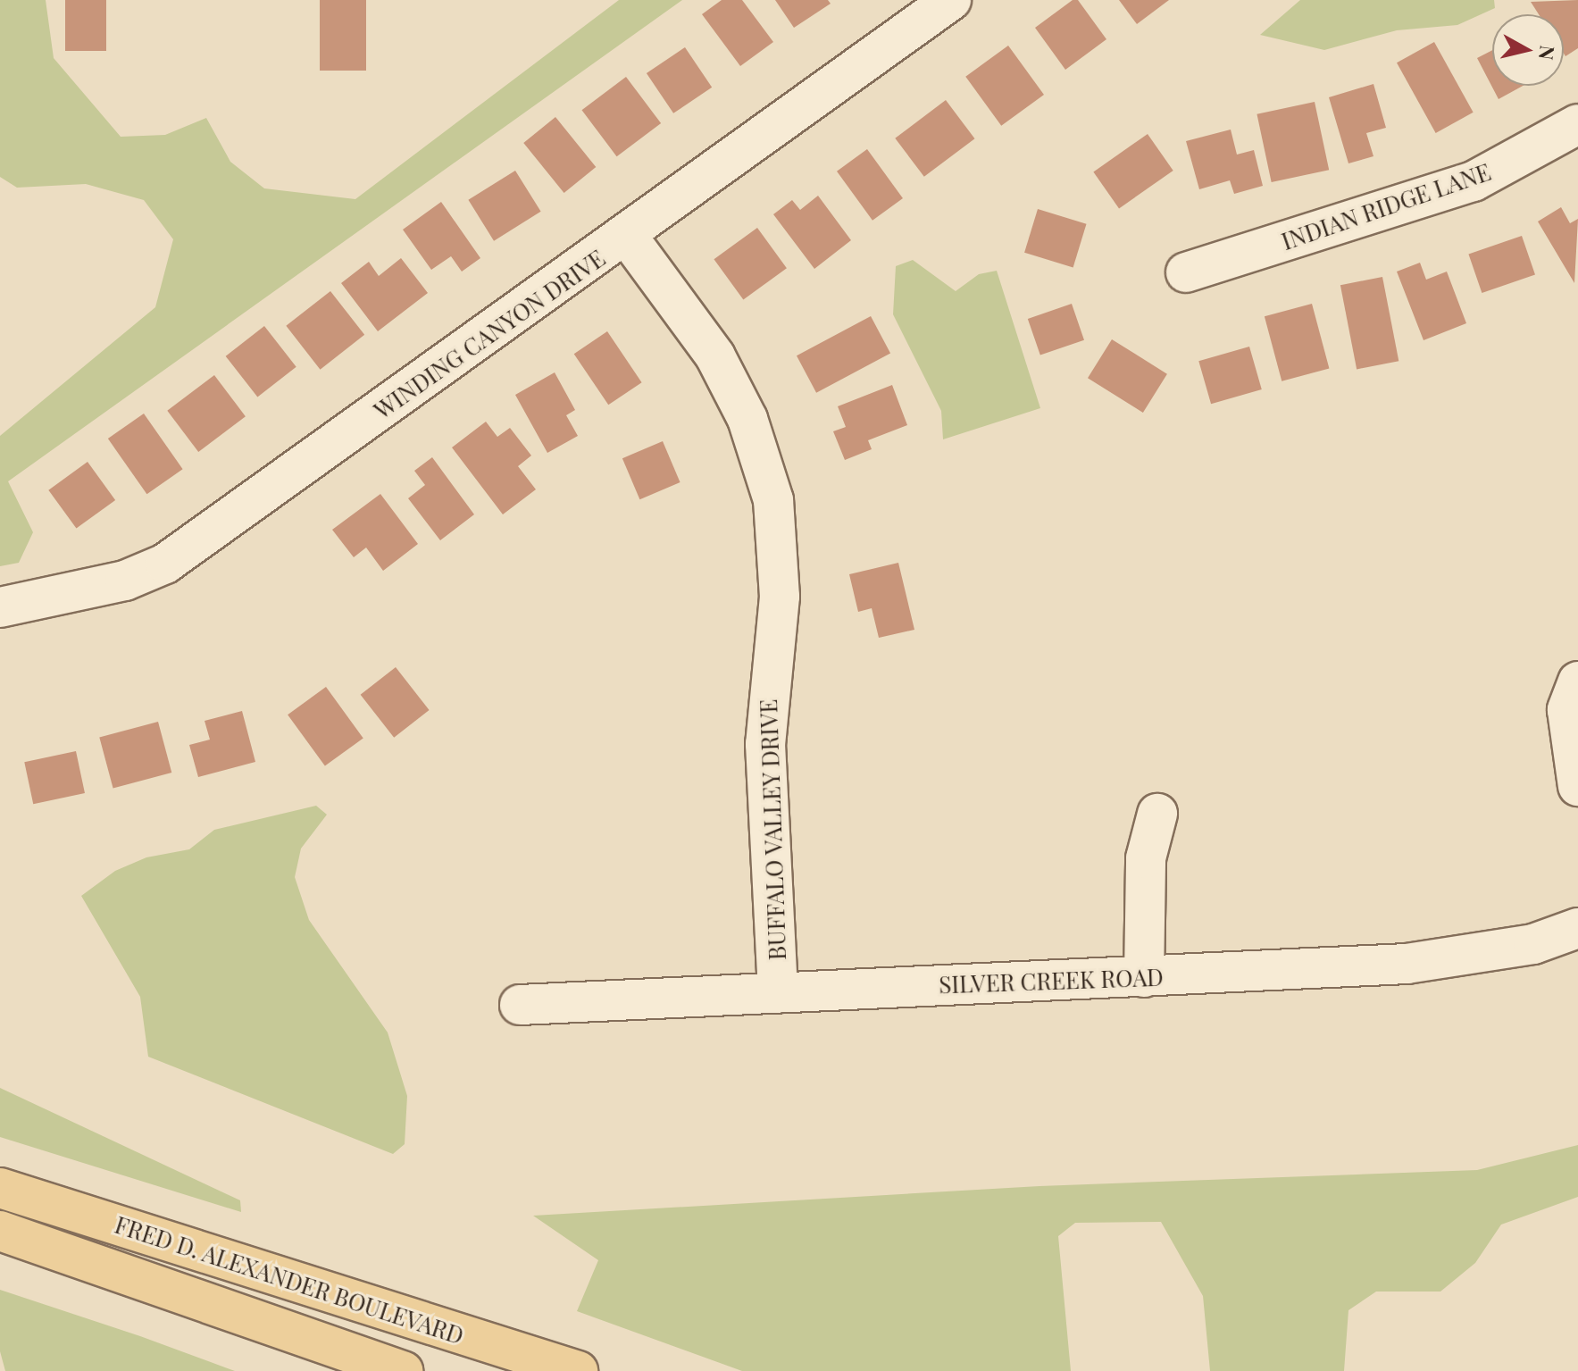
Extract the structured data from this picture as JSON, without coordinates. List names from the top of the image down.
{
  "streets": {
    "main road": ["FRED D. ALEXANDER BOULEVARD"],
    "street": [
      "INDIAN RIDGE LANE",
      "WINDING CANYON DRIVE",
      "BUFFALO VALLEY DRIVE",
      "SILVER CREEK ROAD"
    ]
  },
  "crossings": [
    ["WINDING CANYON DRIVE", "BUFFALO VALLEY DRIVE"],
    ["BUFFALO VALLEY DRIVE", "SILVER CREEK ROAD"]
  ],
  "north": "right"
}
